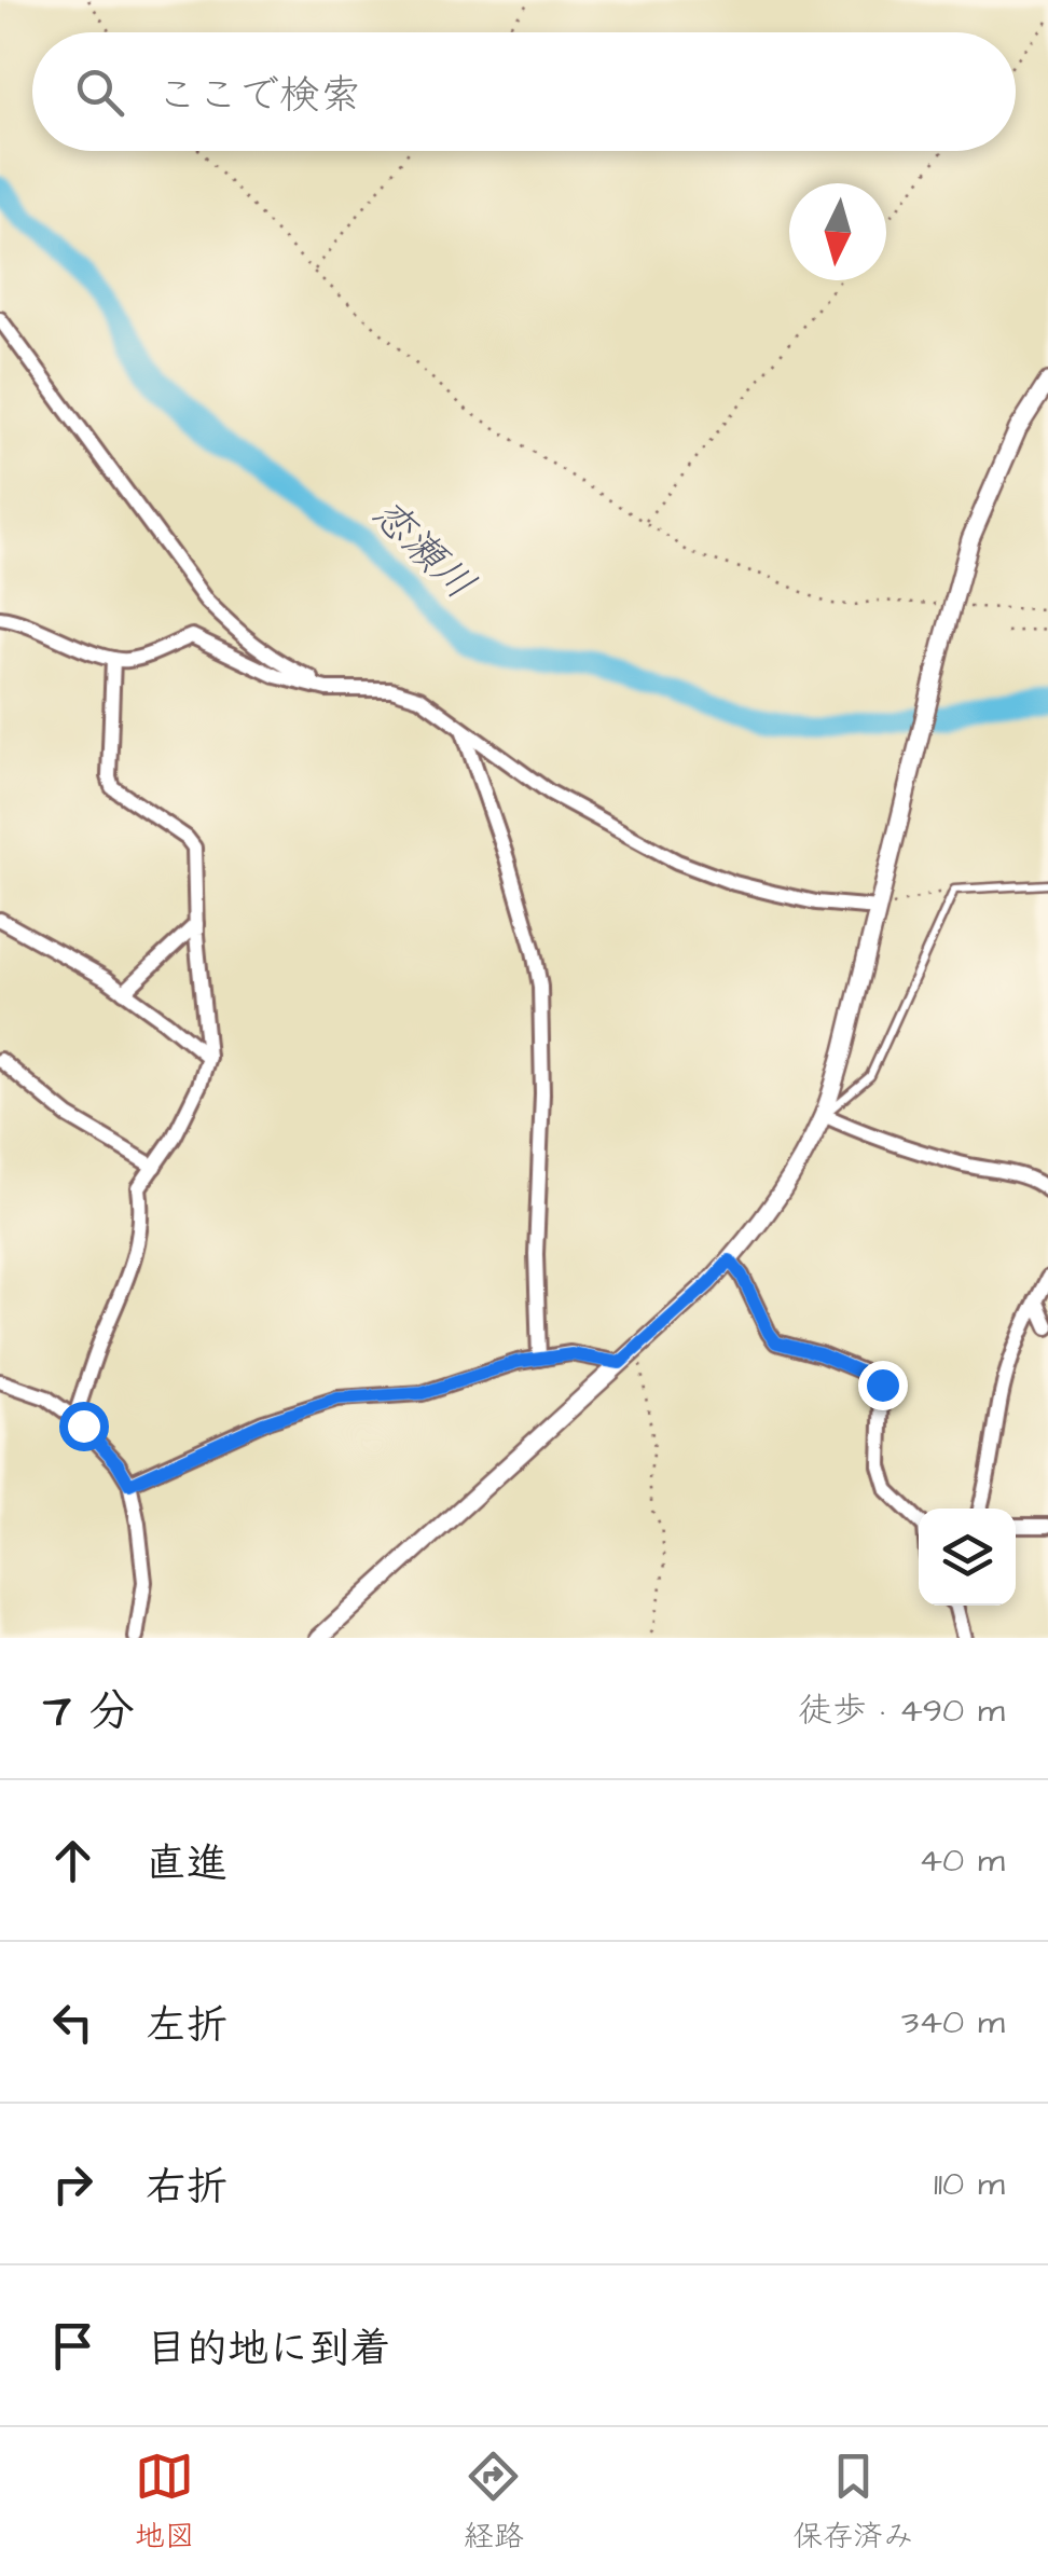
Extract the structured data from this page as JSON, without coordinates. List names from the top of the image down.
{
  "water": ["恋瀬川"],
  "north": "bottom",
  "page": {
    "search": "ここで検索",
    "heading": ["7 分", "徒歩 · 490 m"],
    "list": [
      ["直進", "40 m"],
      ["左折", "340 m"],
      ["右折", "110 m"],
      "目的地に到着"
    ],
    "nav": ["地図", "経路", "保存済み"]
  }
}
